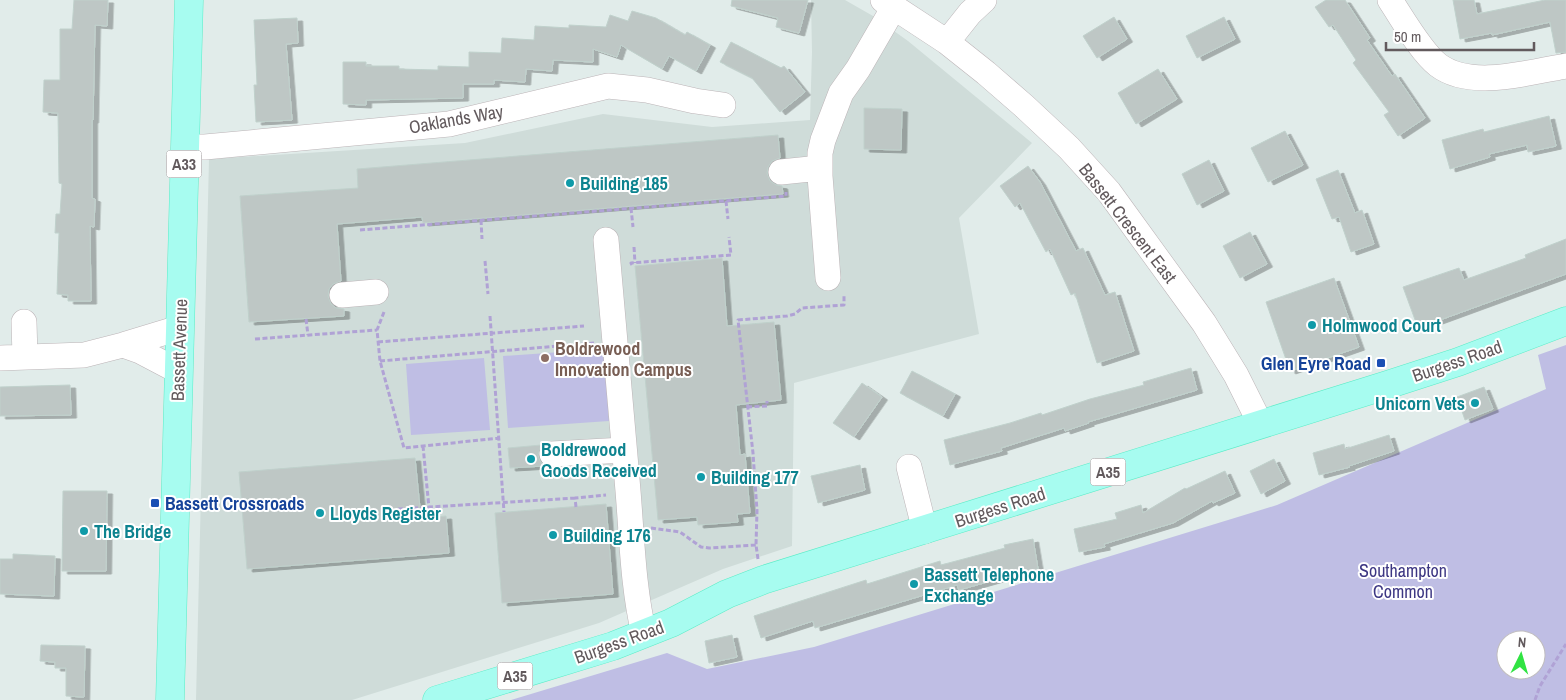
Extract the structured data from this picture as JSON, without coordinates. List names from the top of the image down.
{
  "streets": {
    "main road": [
      "A33",
      "Bassett Avenue",
      "Burgess Road",
      "A35"
    ],
    "street": ["Oaklands Way", "Bassett Crescent East"]
  },
  "crossings": [
    ["Oaklands Way", "Bassett Avenue"],
    ["Bassett Crescent East", "Burgess Road"]
  ],
  "parks": ["Southampton Common"],
  "places": {
    "other": [
      "Building 185",
      "Holmwood Court",
      "Boldrewood Innovation Campus",
      "Unicorn Vets",
      "Boldrewood Goods Received",
      "Building 177",
      "Lloyds Register",
      "The Bridge",
      "Building 176",
      "Bassett Telephone Exchange"
    ],
    "transit": ["Glen Eyre Road", "Bassett Crossroads"]
  },
  "scale_bar": "50 m",
  "north": "top"
}
